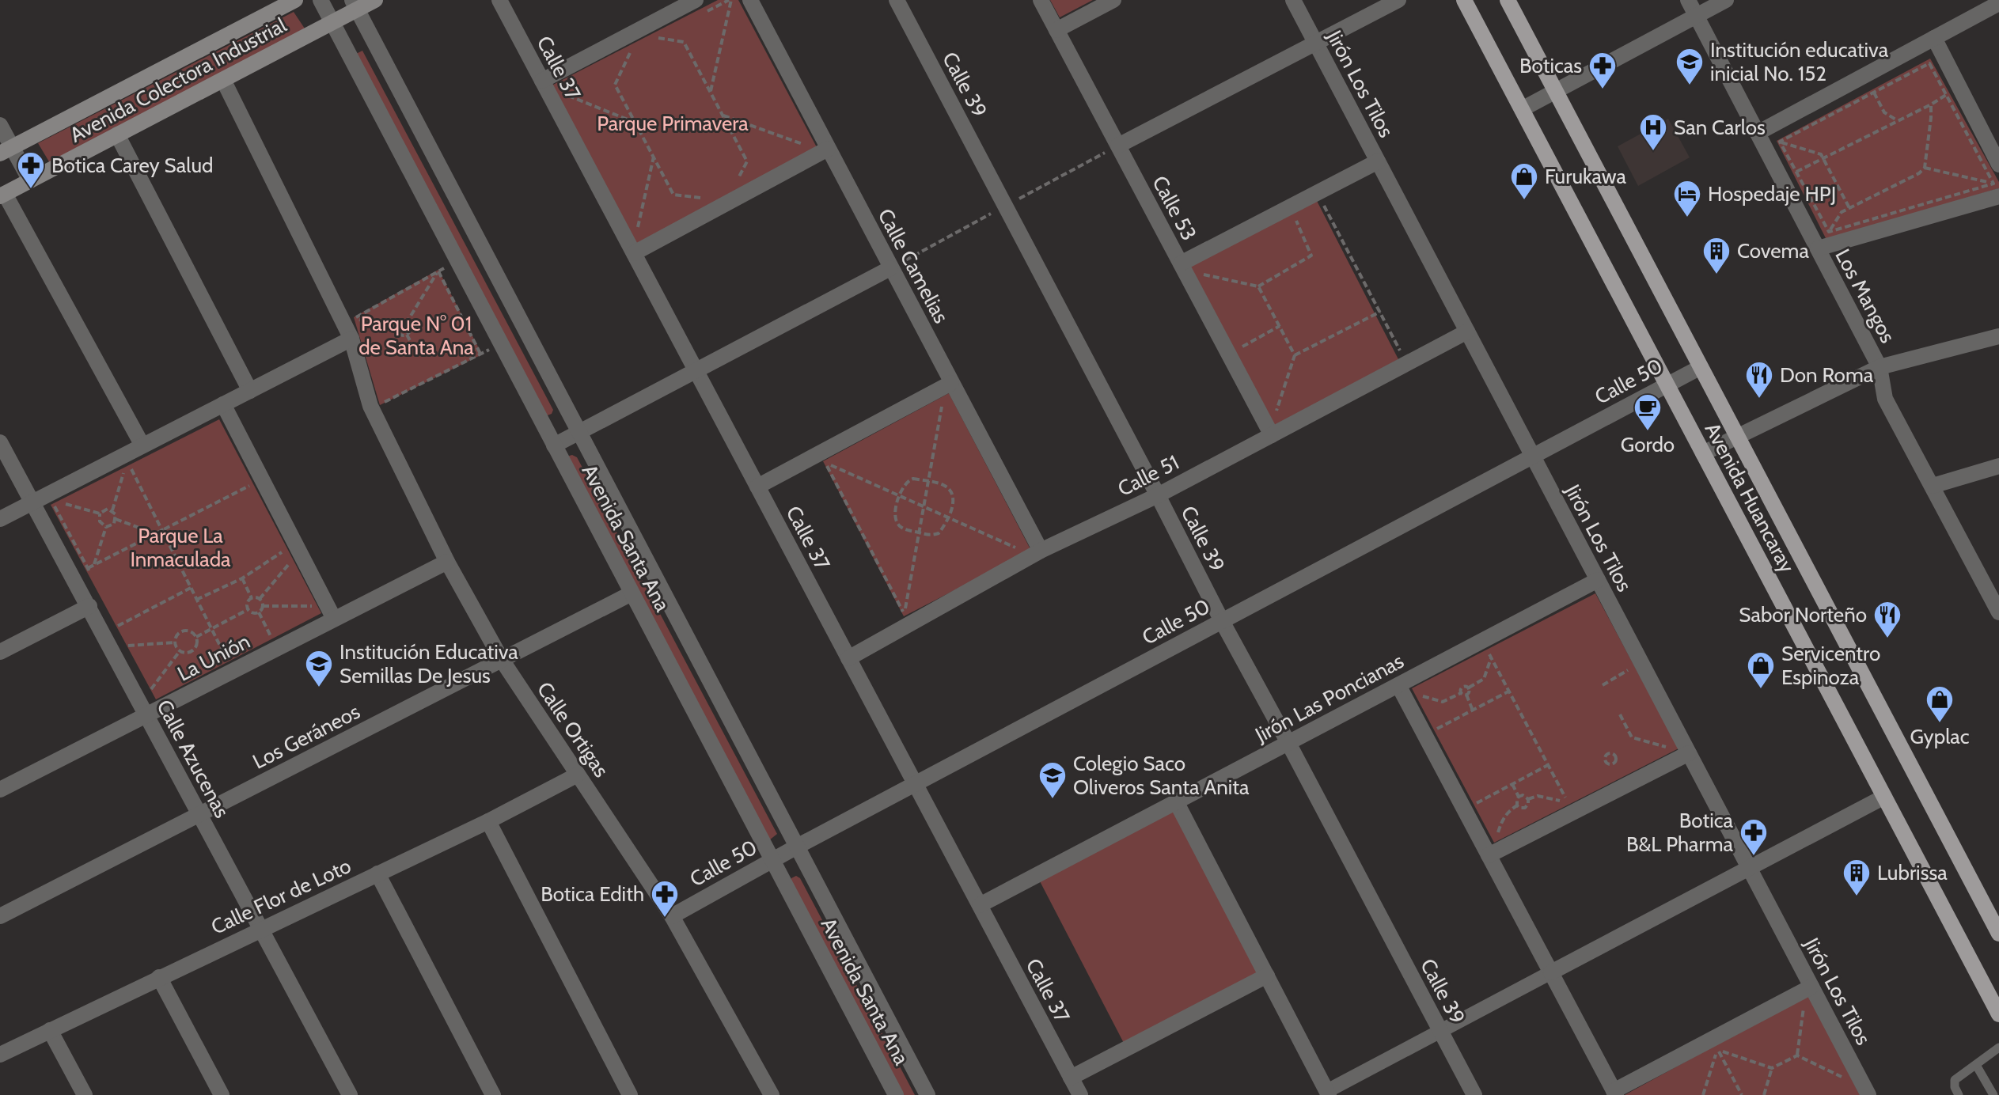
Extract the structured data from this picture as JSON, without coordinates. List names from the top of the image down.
{
  "streets": {
    "main road": ["Avenida Colectora Industrial", "Avenida Huancaray"],
    "street": [
      "Calle 37",
      "Jirón Los Tilos",
      "Calle 39",
      "Calle 53",
      "Calle Camelias",
      "Los Mangos",
      "Calle 50",
      "Calle 51",
      "Avenida Santa Ana",
      "La Unión",
      "Jirón Las Poncianas",
      "Calle Ortigas",
      "Los Geráneos",
      "Calle Azucenas",
      "Calle Flor de Loto"
    ]
  },
  "crossings": [
    ["Calle 37", "Calle 50"],
    ["Calle 37", "Calle 51"],
    ["Calle 37", "Jirón Las Poncianas"],
    ["Avenida Colectora Industrial", "Avenida Santa Ana"],
    ["Avenida Colectora Industrial", "Calle Ortigas"],
    ["Jirón Los Tilos", "Calle 50"],
    ["Jirón Los Tilos", "Calle 51"],
    ["Jirón Los Tilos", "Jirón Las Poncianas"],
    ["Calle 39", "Calle 50"],
    ["Calle 39", "Calle 51"],
    ["Calle 39", "Jirón Las Poncianas"],
    ["Calle 53", "Calle 51"],
    ["Calle Camelias", "Calle 51"],
    ["Calle 50", "Avenida Huancaray"],
    ["Calle 50", "Avenida Santa Ana"],
    ["Calle 50", "Calle Ortigas"],
    ["Avenida Santa Ana", "Los Geráneos"],
    ["La Unión", "Calle Ortigas"],
    ["La Unión", "Calle Azucenas"],
    ["Calle Ortigas", "Los Geráneos"],
    ["Calle Ortigas", "Calle Flor de Loto"],
    ["Los Geráneos", "Calle Azucenas"],
    ["Calle Azucenas", "Calle Flor de Loto"]
  ],
  "parks": ["Parque Primavera", "Parque N° 01 de Santa Ana", "Parque La Inmaculada"],
  "places": {
    "school or university": ["Institución educativa inicial No. 152", "Institución Educativa Semillas De Jesus", "Colegio Saco Oliveros Santa Anita"],
    "pharmacy": [
      "Boticas",
      "Botica Carey Salud",
      "Botica B&L Pharma",
      "Botica Edith"
    ],
    "hospital": ["San Carlos"],
    "shop": ["Furukawa", "Servicentro Espinoza", "Gyplac"],
    "hotel": ["Hospedaje HPJ"],
    "building": ["Covema", "Lubrissa"],
    "restaurant": ["Don Roma", "Sabor Norteño"],
    "cafe": ["Gordo"]
  }
}
